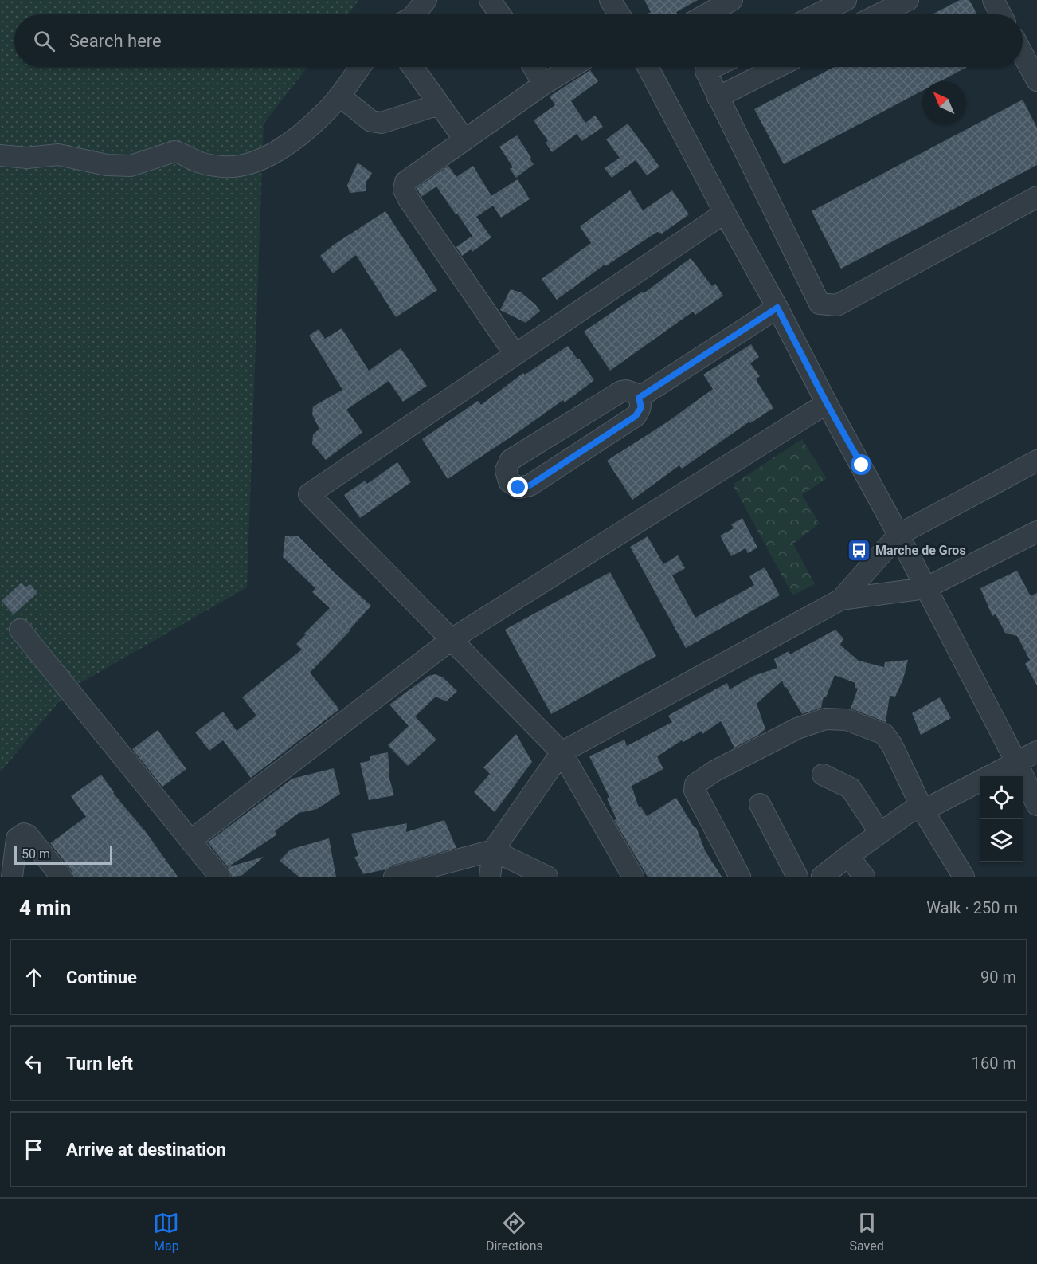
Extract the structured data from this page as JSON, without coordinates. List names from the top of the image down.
{
  "places": {
    "bus stop": ["Marche de Gros"]
  },
  "scale_bar": "50 m",
  "north": "top left",
  "page": {
    "search": "Search here",
    "scale": "50 m",
    "heading": ["4 min", "Walk · 250 m"],
    "list": [
      ["Continue", "90 m"],
      ["Turn left", "160 m"],
      "Arrive at destination"
    ],
    "nav": ["Map", "Directions", "Saved"]
  }
}
